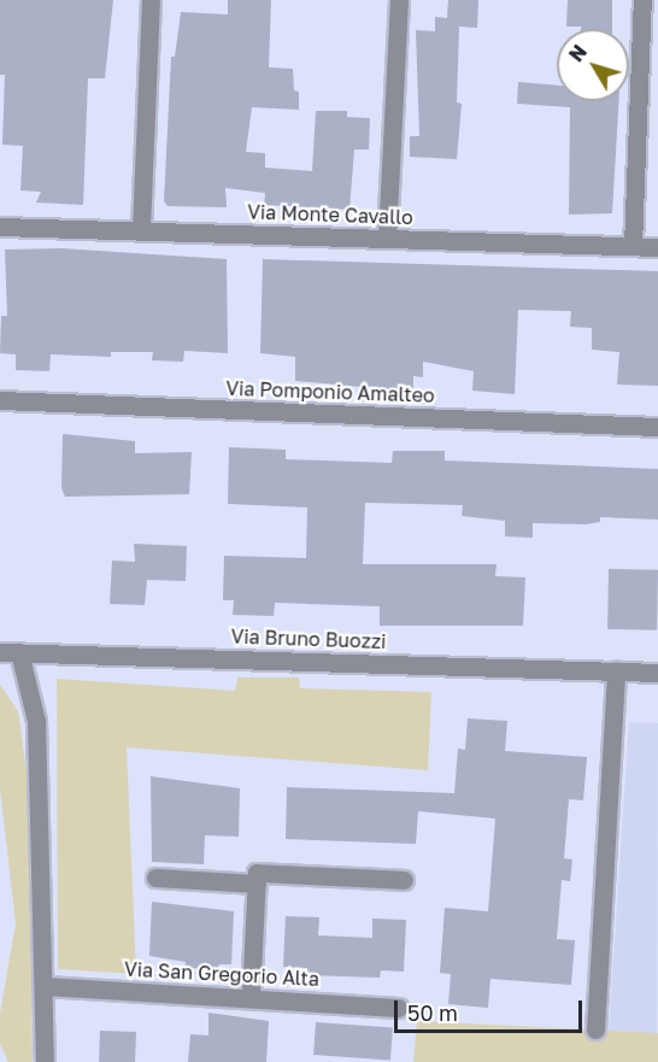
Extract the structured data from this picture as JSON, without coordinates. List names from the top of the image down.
{
  "streets": {
    "street": [
      "Via Monte Cavallo",
      "Via Pomponio Amalteo",
      "Via Bruno Buozzi",
      "Via San Gregorio Alta"
    ]
  },
  "scale_bar": "50 m",
  "north": "top left"
}
